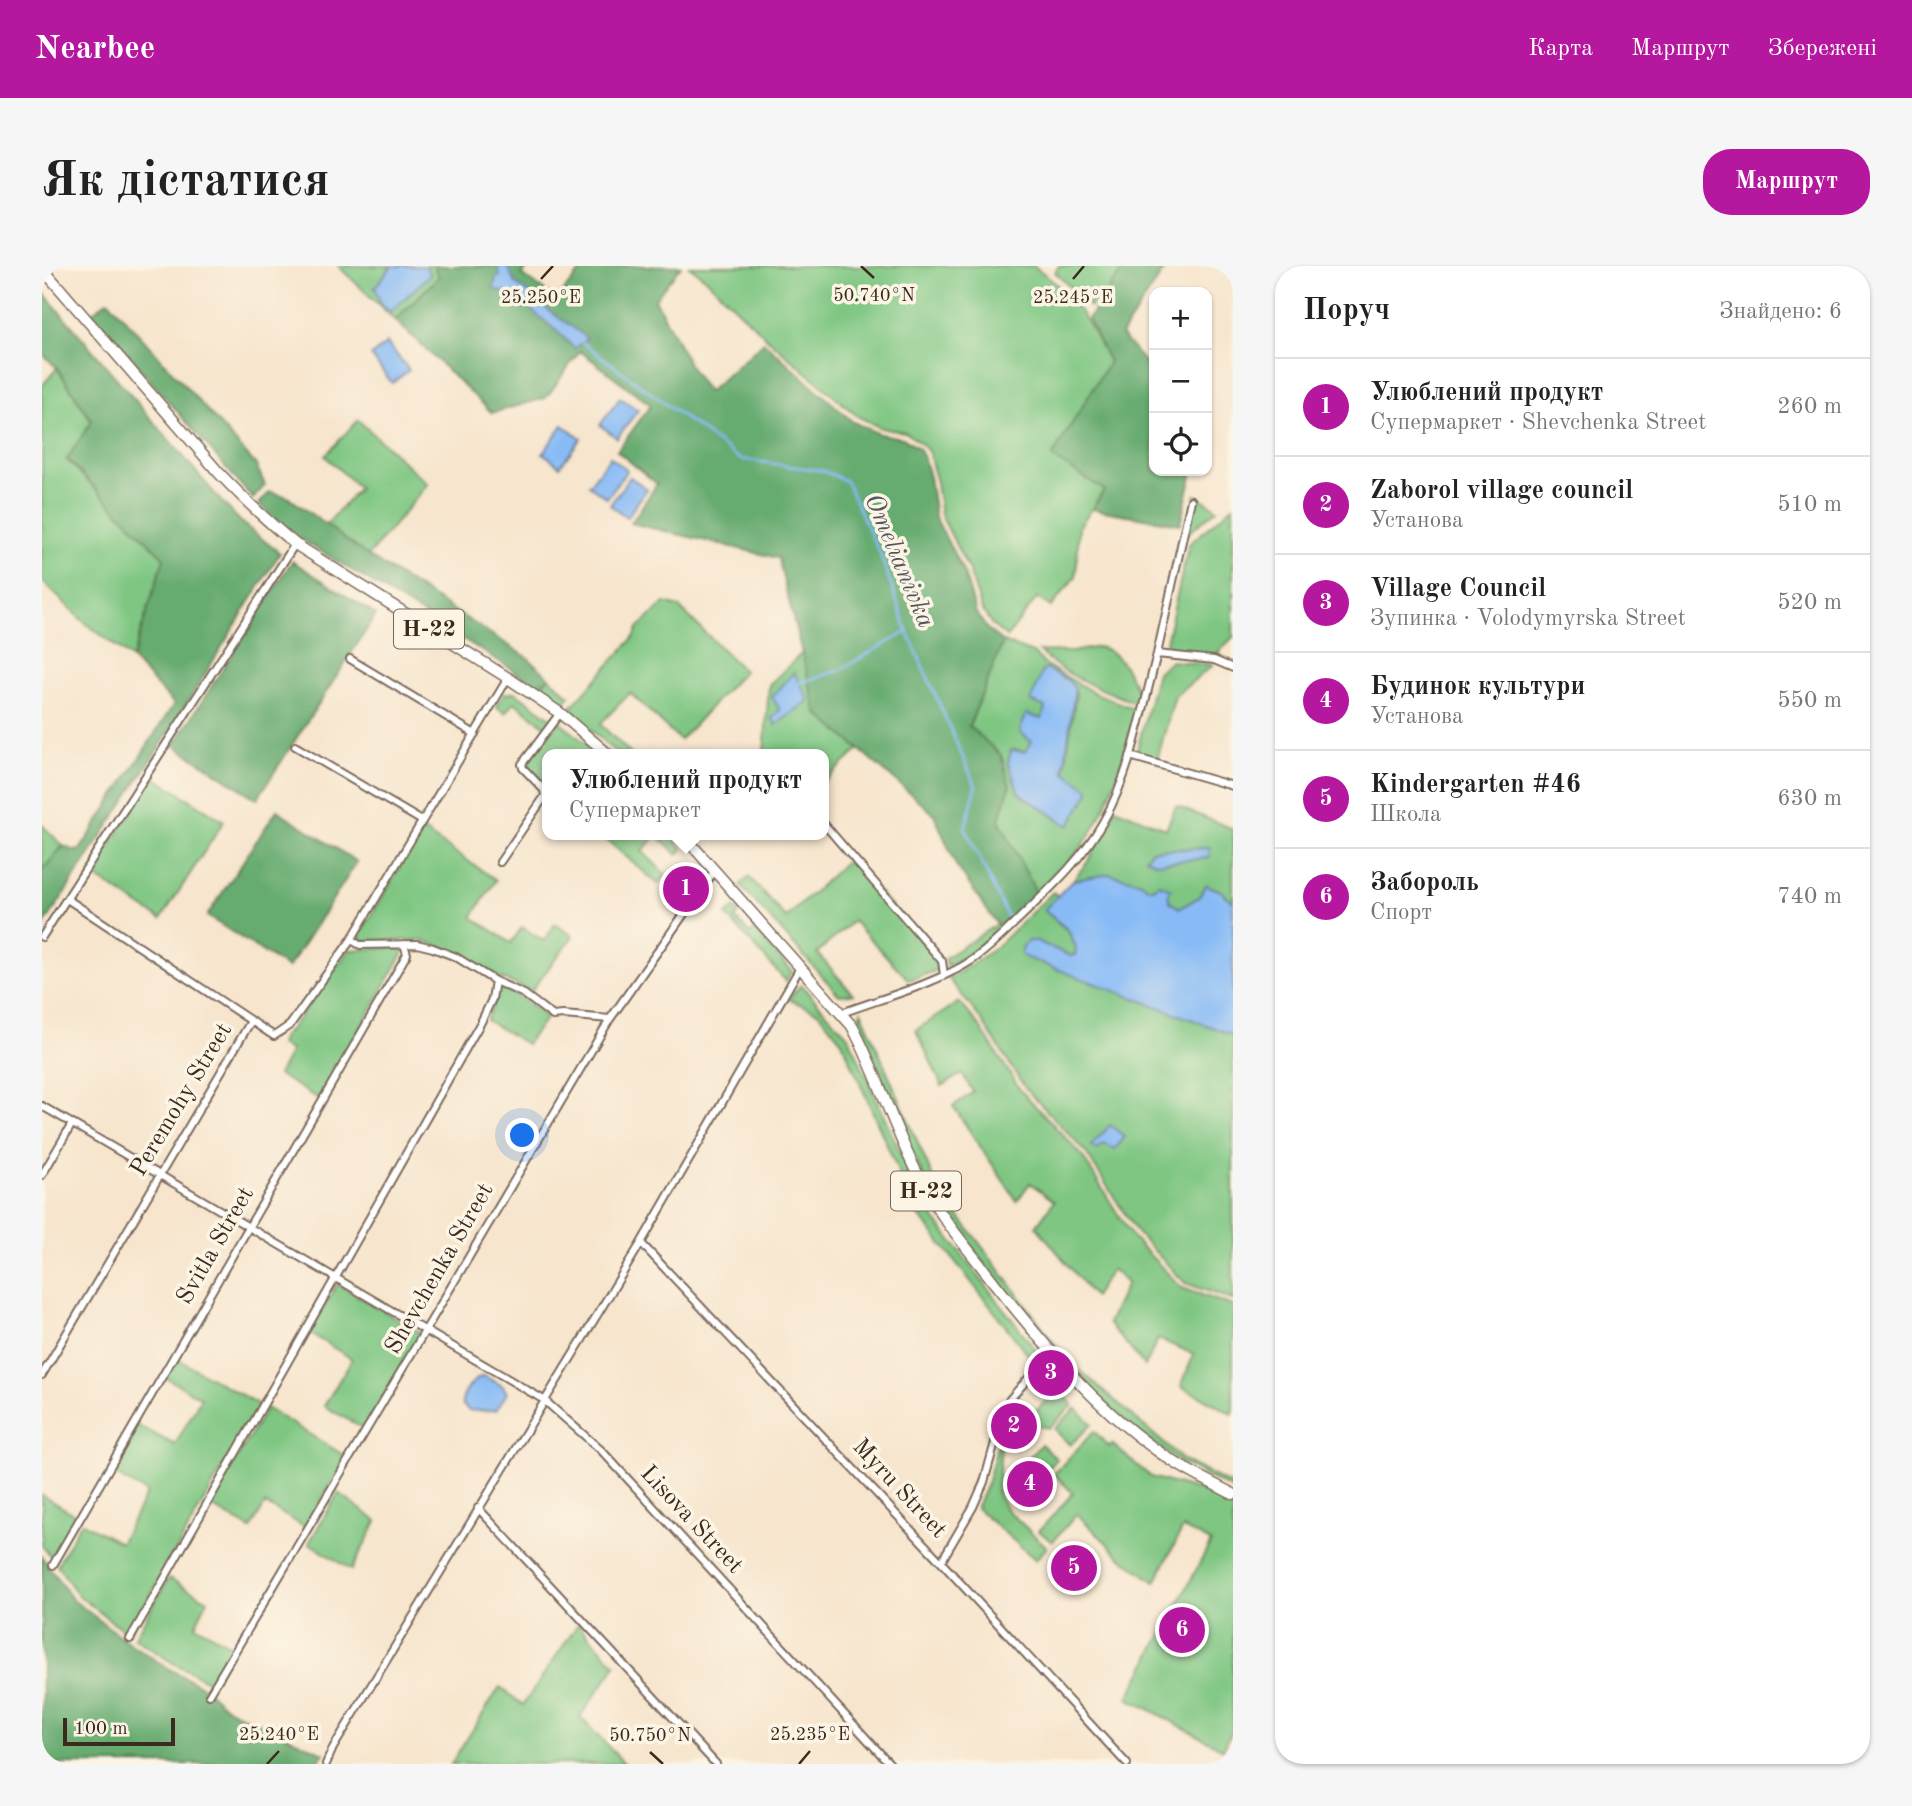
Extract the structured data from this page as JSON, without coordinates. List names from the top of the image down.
{
  "streets": {
    "main road": ["Н-22"],
    "street": [
      "Peremohy Street",
      "Svitla Street",
      "Shevchenka Street",
      "Myru Street",
      "Lisova Street"
    ]
  },
  "crossings": [
    ["Н-22", "Peremohy Street"],
    ["Н-22", "Shevchenka Street"],
    ["Peremohy Street", "Lisova Street"],
    ["Svitla Street", "Lisova Street"],
    ["Shevchenka Street", "Lisova Street"]
  ],
  "water": ["Omelianivka"],
  "scale_bar": "100 m",
  "page": {
    "header": "Nearbee",
    "nav": ["Карта", "Маршрут", "Збережені"],
    "buttons": "Маршрут",
    "title": "Як дістатися",
    "heading": ["Поруч", "Знайдено: 6"],
    "map_buttons": ["+", "−"],
    "list": [
      {
        "mark": "1",
        "name": "Улюблений продукт",
        "note": "Супермаркет · Shevchenka Street",
        "value": "260 m"
      },
      {
        "mark": "2",
        "name": "Zaborol village council",
        "note": "Установа",
        "value": "510 m"
      },
      {
        "mark": "3",
        "name": "Village Council",
        "note": "Зупинка · Volodymyrska Street",
        "value": "520 m"
      },
      {
        "mark": "4",
        "name": "Будинок культури",
        "note": "Установа",
        "value": "550 m"
      },
      {
        "mark": "5",
        "name": "Kindergarten #46",
        "note": "Школа",
        "value": "630 m"
      },
      {
        "mark": "6",
        "name": "Забороль",
        "note": "Спорт",
        "value": "740 m"
      }
    ],
    "popup": ["Улюблений продукт", "Супермаркет"],
    "pins": [
      "1",
      "3",
      "2",
      "4",
      "5",
      "6"
    ],
    "scale": "100 m"
  },
  "coordinates": [
    "50.740°N",
    "25.250°E",
    "25.245°E",
    "25.240°E",
    "25.235°E",
    "50.750°N"
  ]
}
